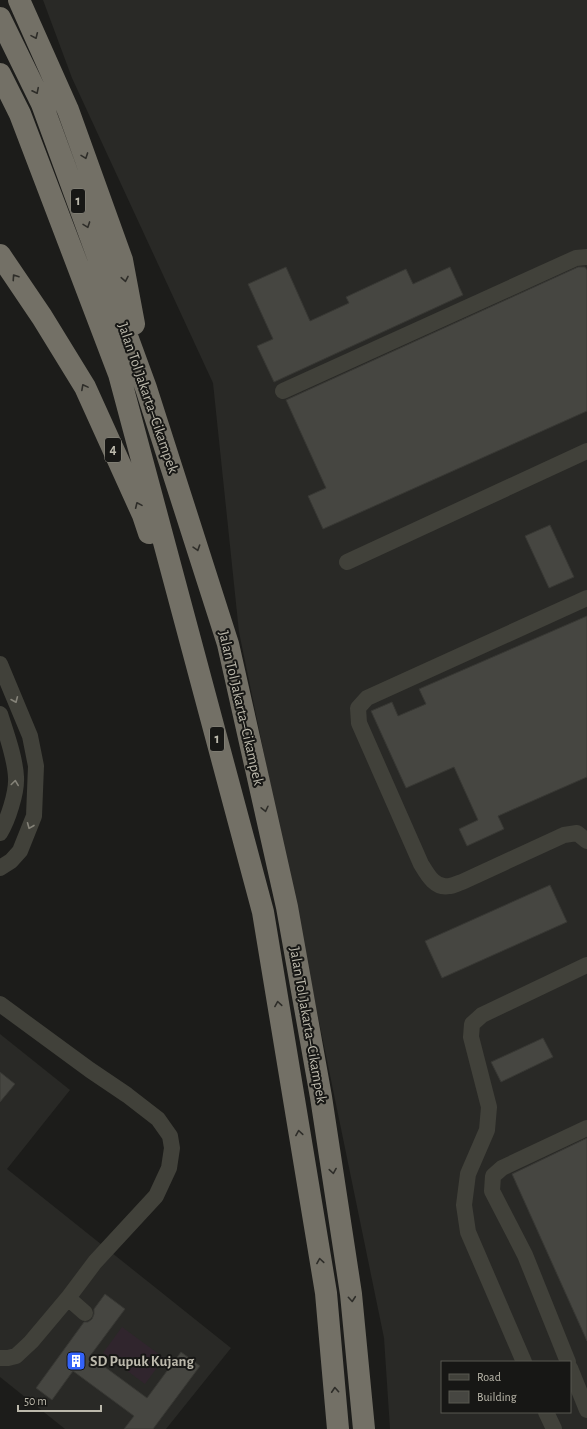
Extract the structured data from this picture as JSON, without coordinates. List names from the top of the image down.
{
  "streets": {
    "highway": ["1", "Jalan Tol Jakarta–Cikampek", "4"]
  },
  "crossings": [
    ["Jalan Tol Jakarta–Cikampek", "4"]
  ],
  "places": {
    "building": ["SD Pupuk Kujang"]
  },
  "legend": ["Road", "Building"],
  "scale_bar": "50 m"
}
